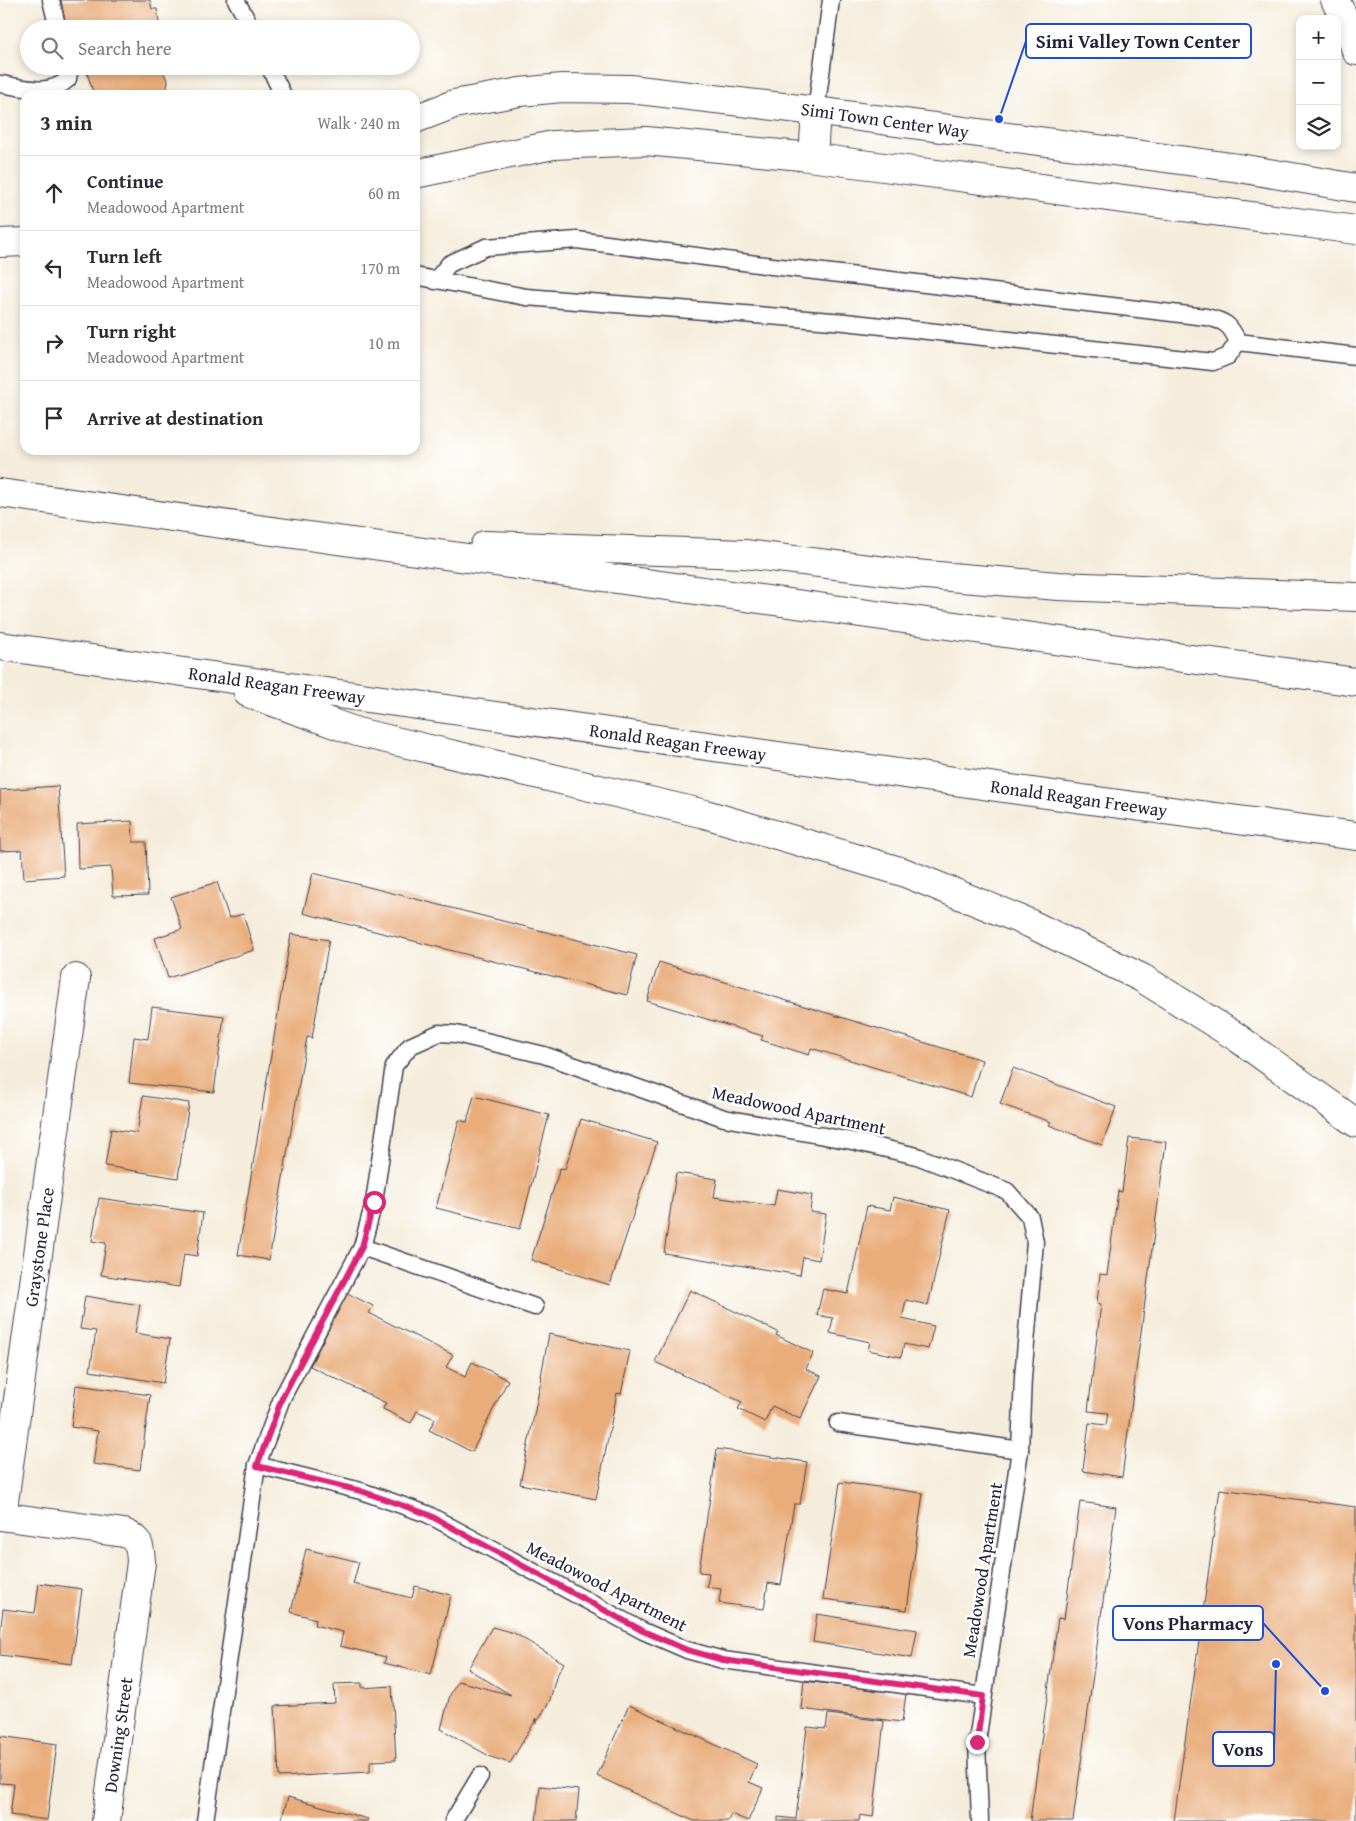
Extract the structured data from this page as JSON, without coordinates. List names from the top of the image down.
{
  "streets": {
    "main road": [
      "Simi Town Center Way",
      "Ronald Reagan Freeway",
      "Graystone Place",
      "Downing Street"
    ],
    "lane": ["Meadowood Apartment"]
  },
  "crossings": [
    ["Graystone Place", "Downing Street"]
  ],
  "places": ["Simi Valley Town Center", "Vons", "Vons Pharmacy"],
  "page": {
    "map_buttons": ["+", "−"],
    "search": "Search here",
    "heading": ["3 min", "Walk · 240 m"],
    "list": [
      ["Continue", "Meadowood Apartment", "60 m"],
      ["Turn left", "Meadowood Apartment", "170 m"],
      ["Turn right", "Meadowood Apartment", "10 m"],
      "Arrive at destination"
    ]
  }
}
